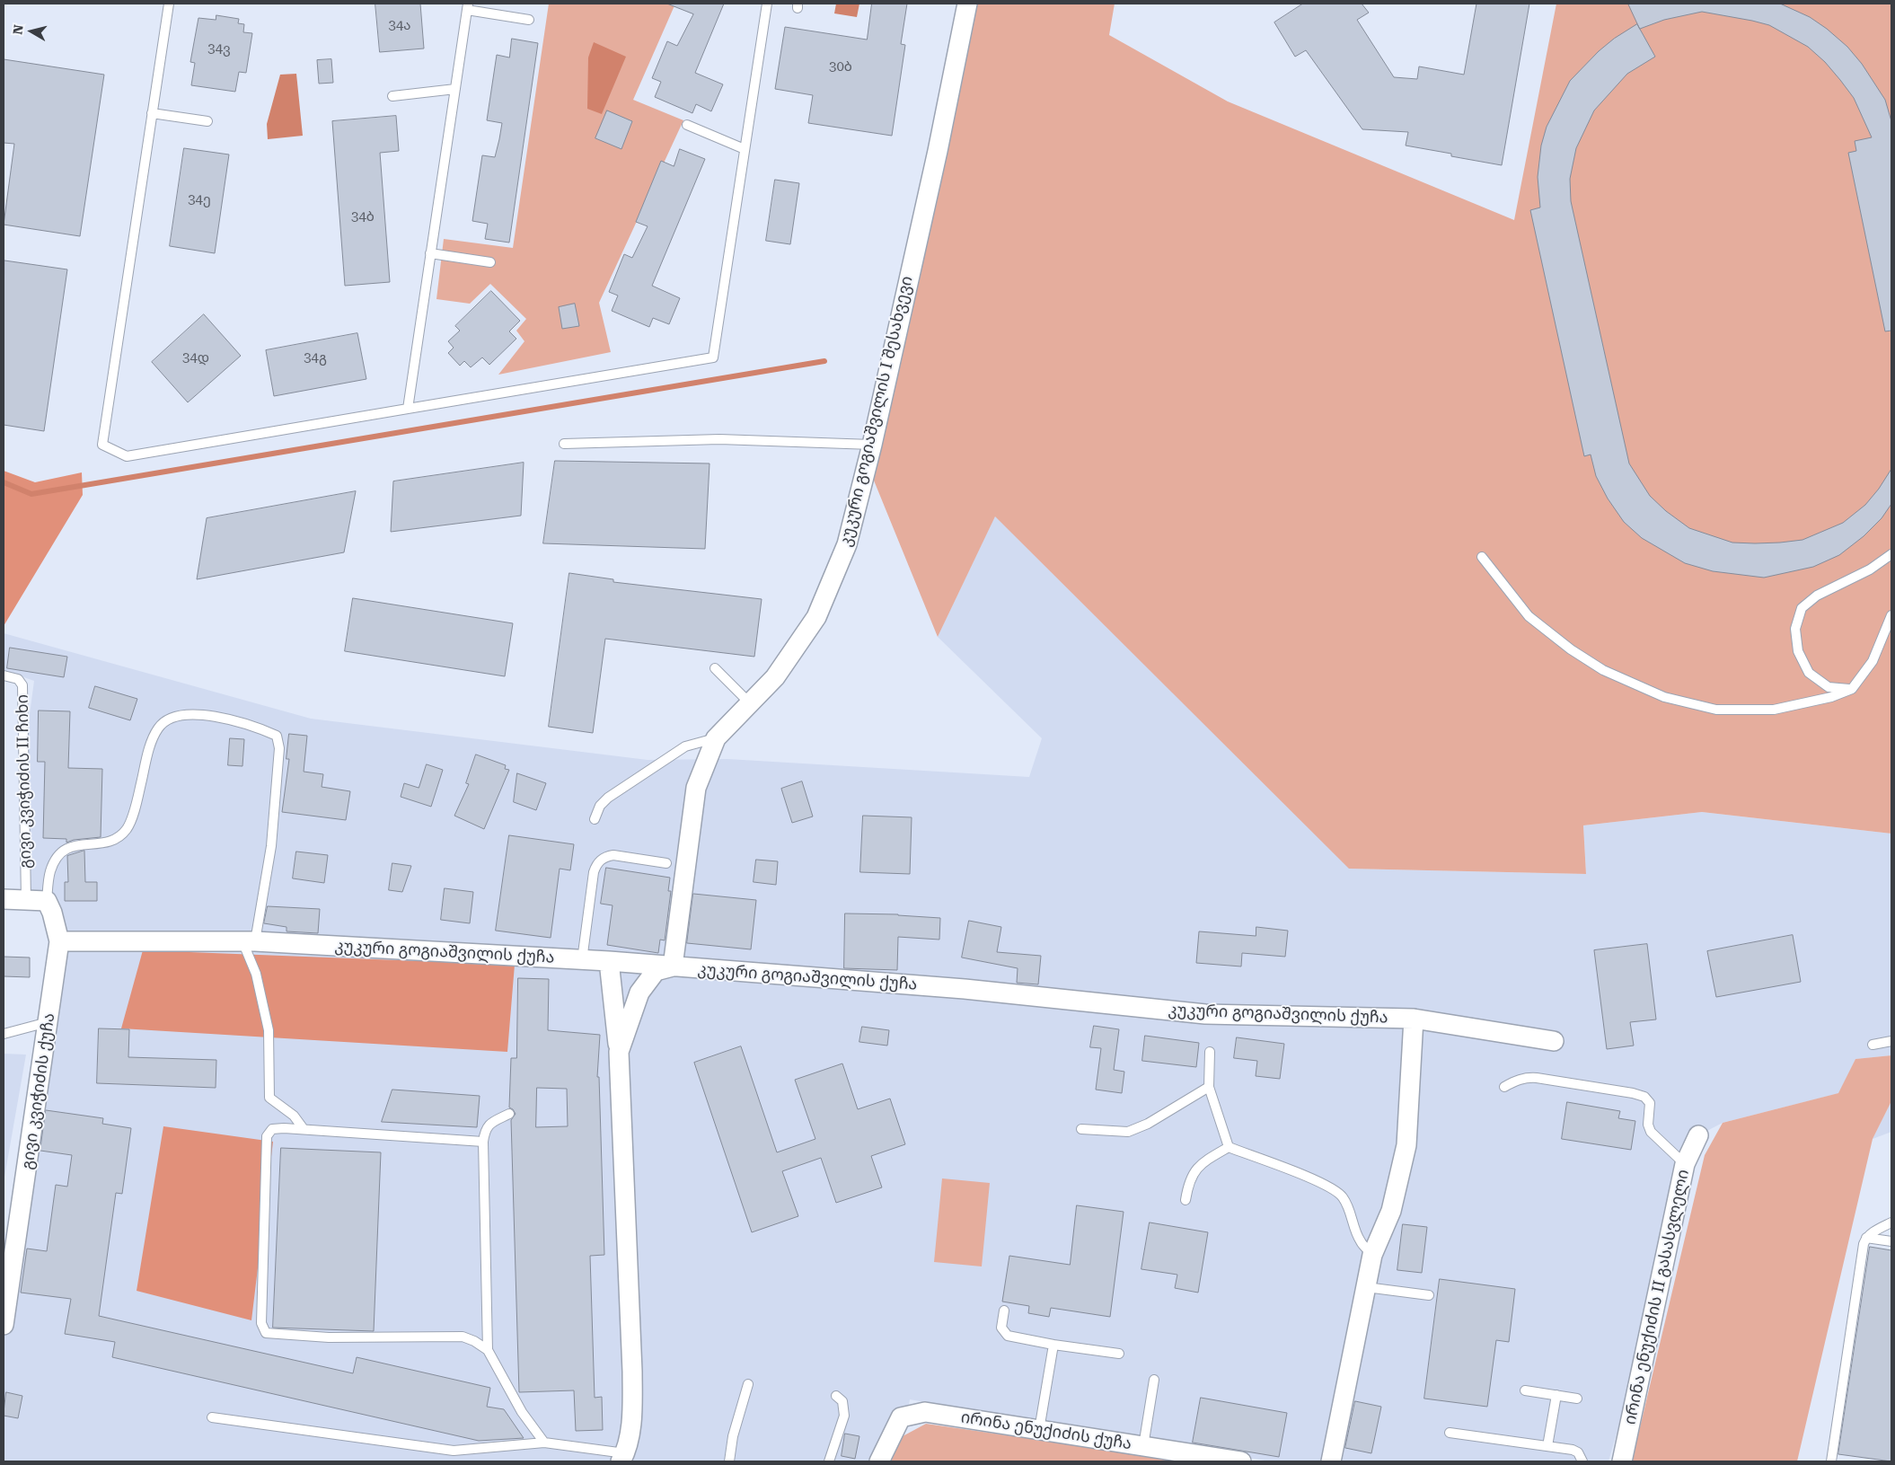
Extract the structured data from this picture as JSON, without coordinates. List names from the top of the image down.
{
  "streets": {
    "street": [
      "კუკური გოგიაშვილის I შესახვევი",
      "კუკური გოგიაშვილის ქუჩა",
      "გივი კვიჭიძის ქუჩა",
      "ირინა ენუქიძის II გასასვლელი",
      "ირინა ენუქიძის ქუჩა"
    ],
    "lane": ["გივი კვიჭიძის II ჩიხი"]
  },
  "crossings": [
    ["კუკური გოგიაშვილის I შესახვევი", "კუკური გოგიაშვილის ქუჩა"],
    ["კუკური გოგიაშვილის ქუჩა", "გივი კვიჭიძის ქუჩა"]
  ],
  "house_numbers": [
    "34ა",
    "34ვ",
    "30ბ",
    "34ე",
    "34ბ",
    "34დ",
    "34გ"
  ],
  "north": "left"
}
